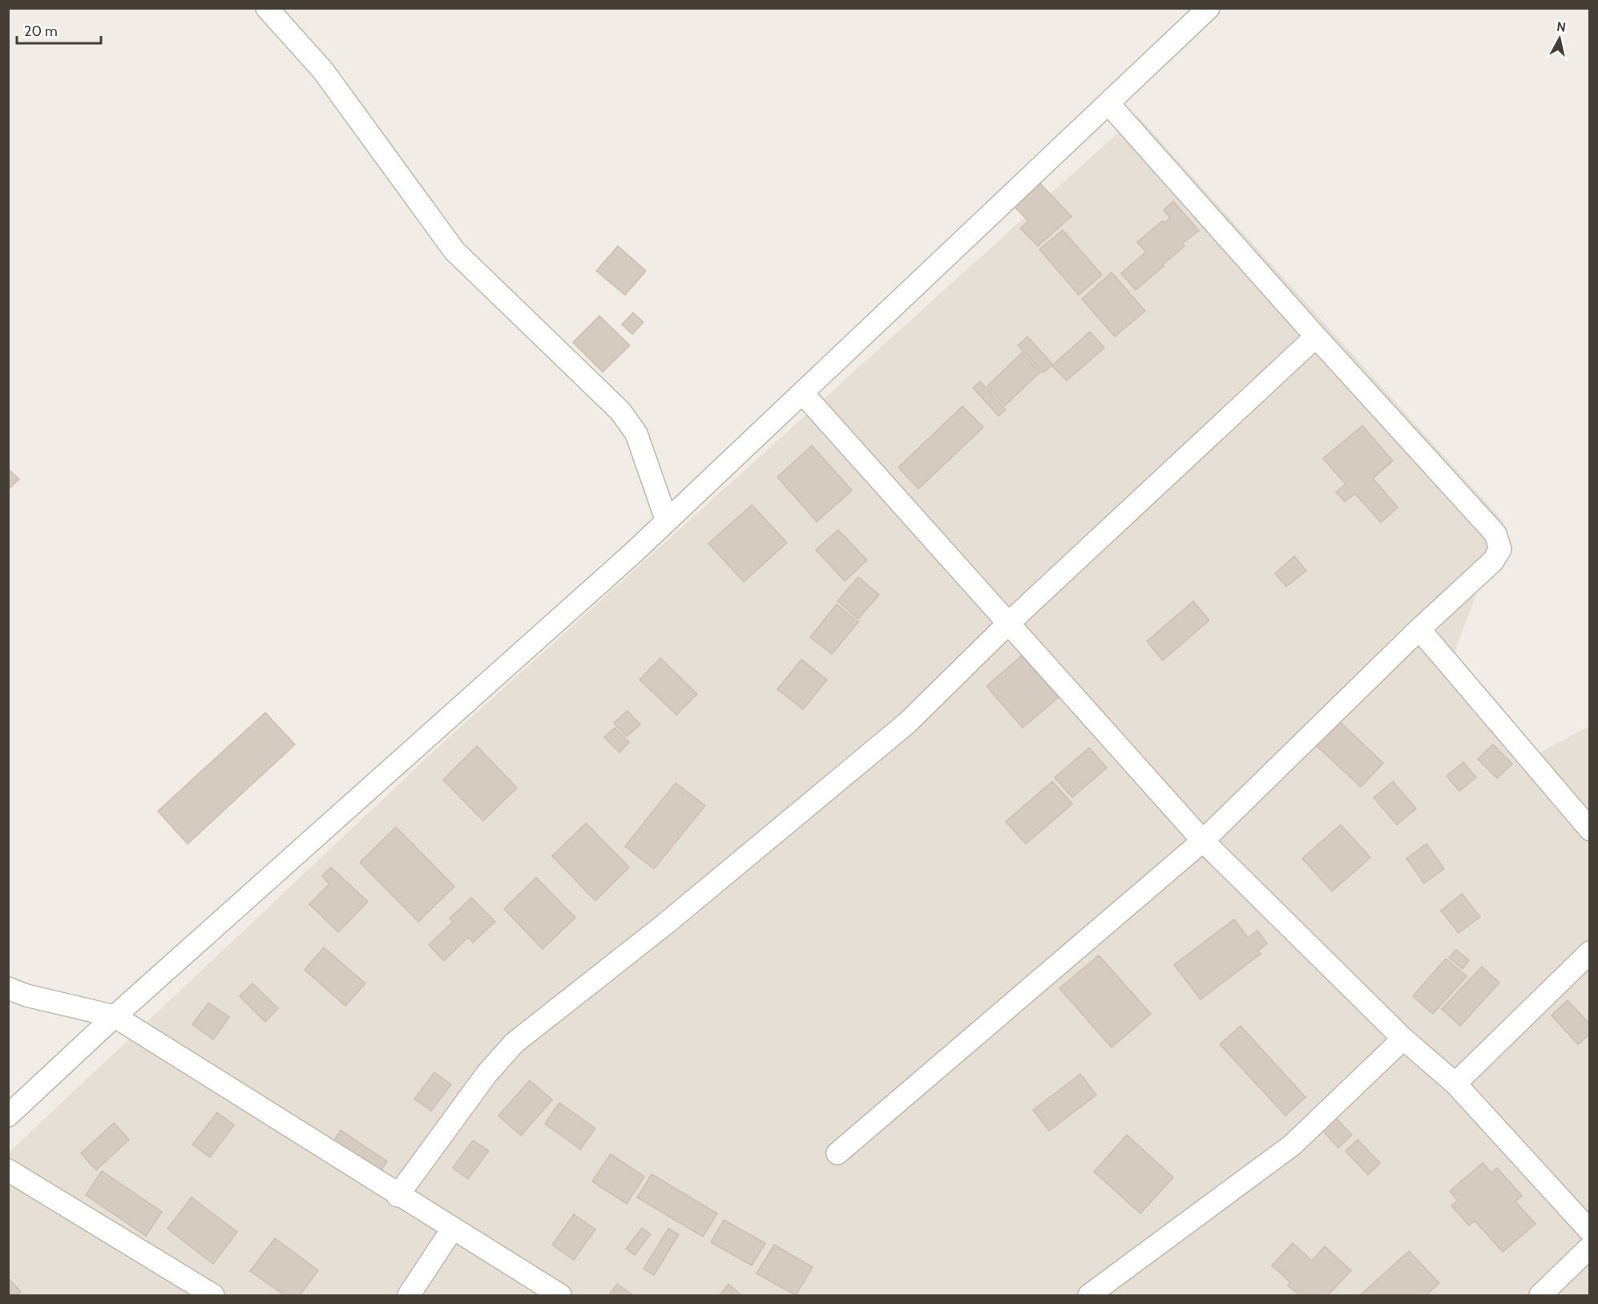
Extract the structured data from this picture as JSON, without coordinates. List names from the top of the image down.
{
  "scale_bar": "20 m",
  "north": "top"
}
